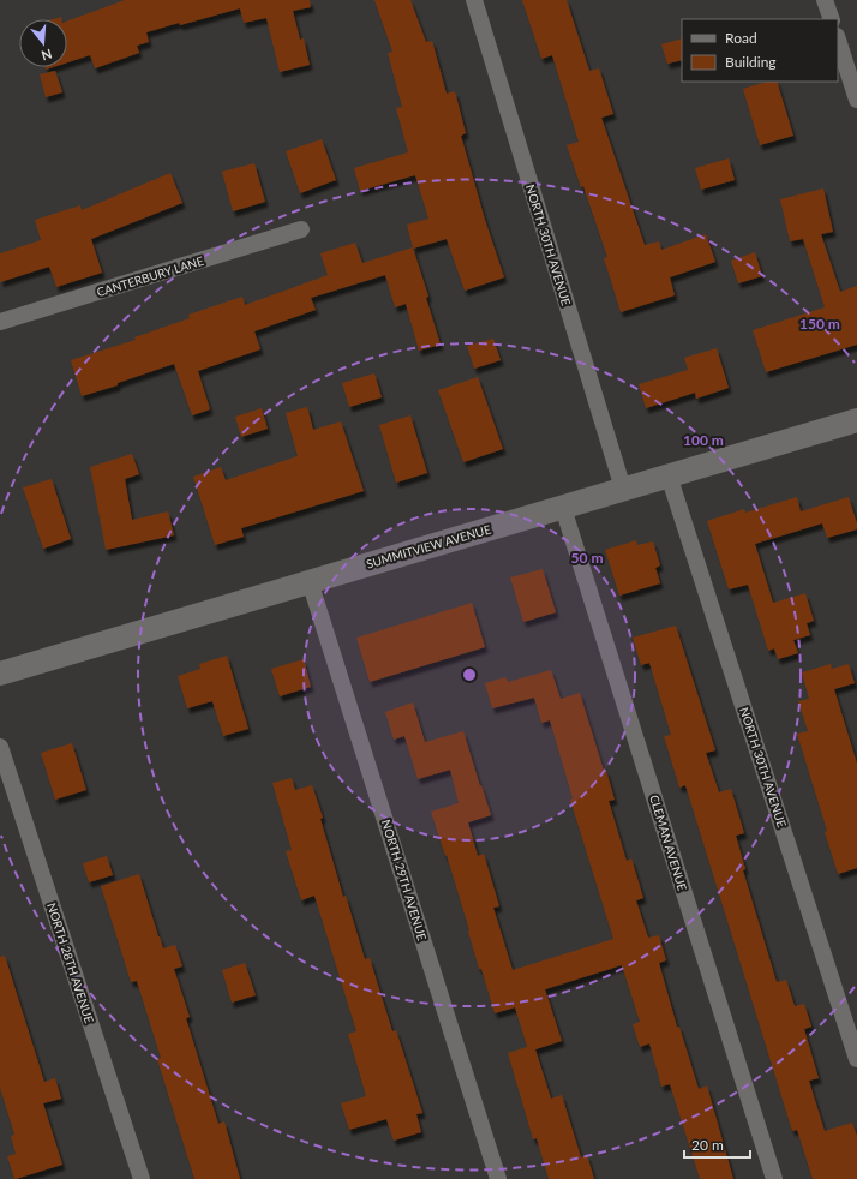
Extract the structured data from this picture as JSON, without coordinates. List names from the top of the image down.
{
  "streets": {
    "main road": ["SUMMITVIEW AVENUE"],
    "street": [
      "NORTH 30TH AVENUE",
      "CANTERBURY LANE",
      "CLEMAN AVENUE",
      "NORTH 29TH AVENUE",
      "NORTH 28TH AVENUE"
    ]
  },
  "crossings": [
    ["NORTH 30TH AVENUE", "SUMMITVIEW AVENUE"],
    ["SUMMITVIEW AVENUE", "CLEMAN AVENUE"],
    ["SUMMITVIEW AVENUE", "NORTH 29TH AVENUE"]
  ],
  "legend": ["Road", "Building"],
  "scale_bar": "20 m",
  "north": "bottom",
  "rings": ["150 m", "100 m", "50 m"]
}
